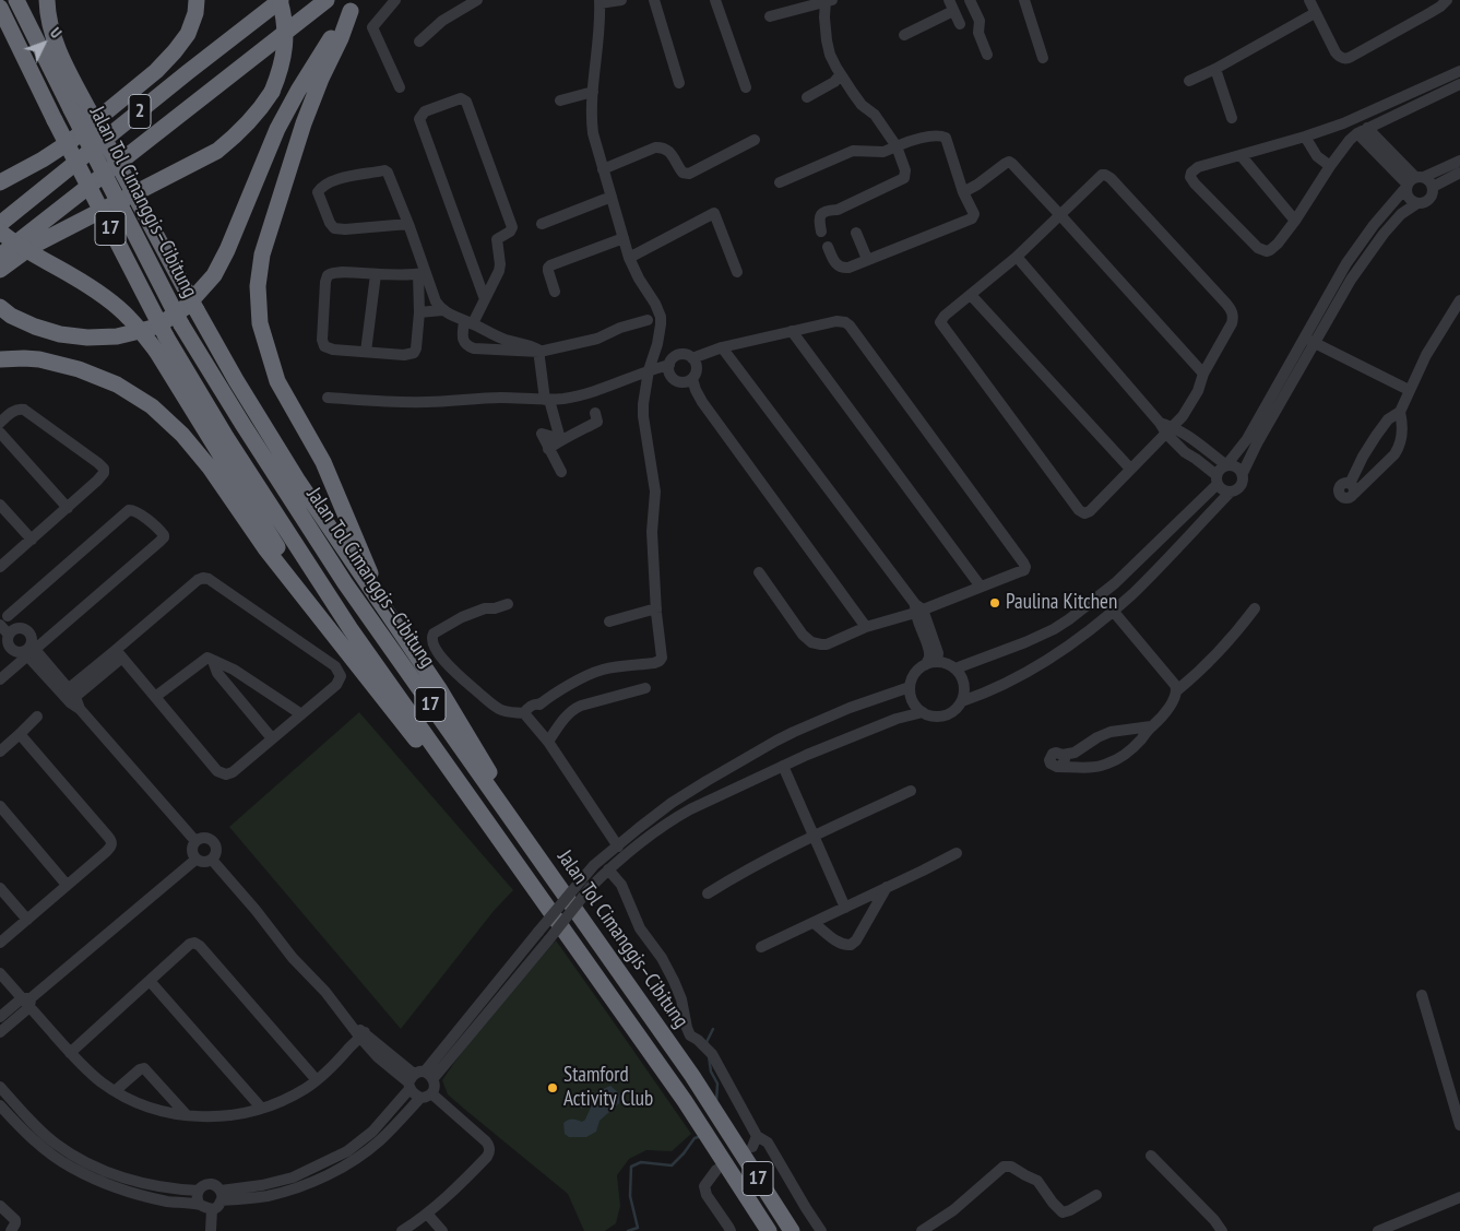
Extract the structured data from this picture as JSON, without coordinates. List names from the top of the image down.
{
  "streets": {
    "highway": ["2", "Jalan Tol Cimanggis–Cibitung", "17"]
  },
  "crossings": [
    ["Jalan Tol Cimanggis–Cibitung", "17"]
  ],
  "places": ["Paulina Kitchen", "Stamford Activity Club"],
  "north": "top right"
}
